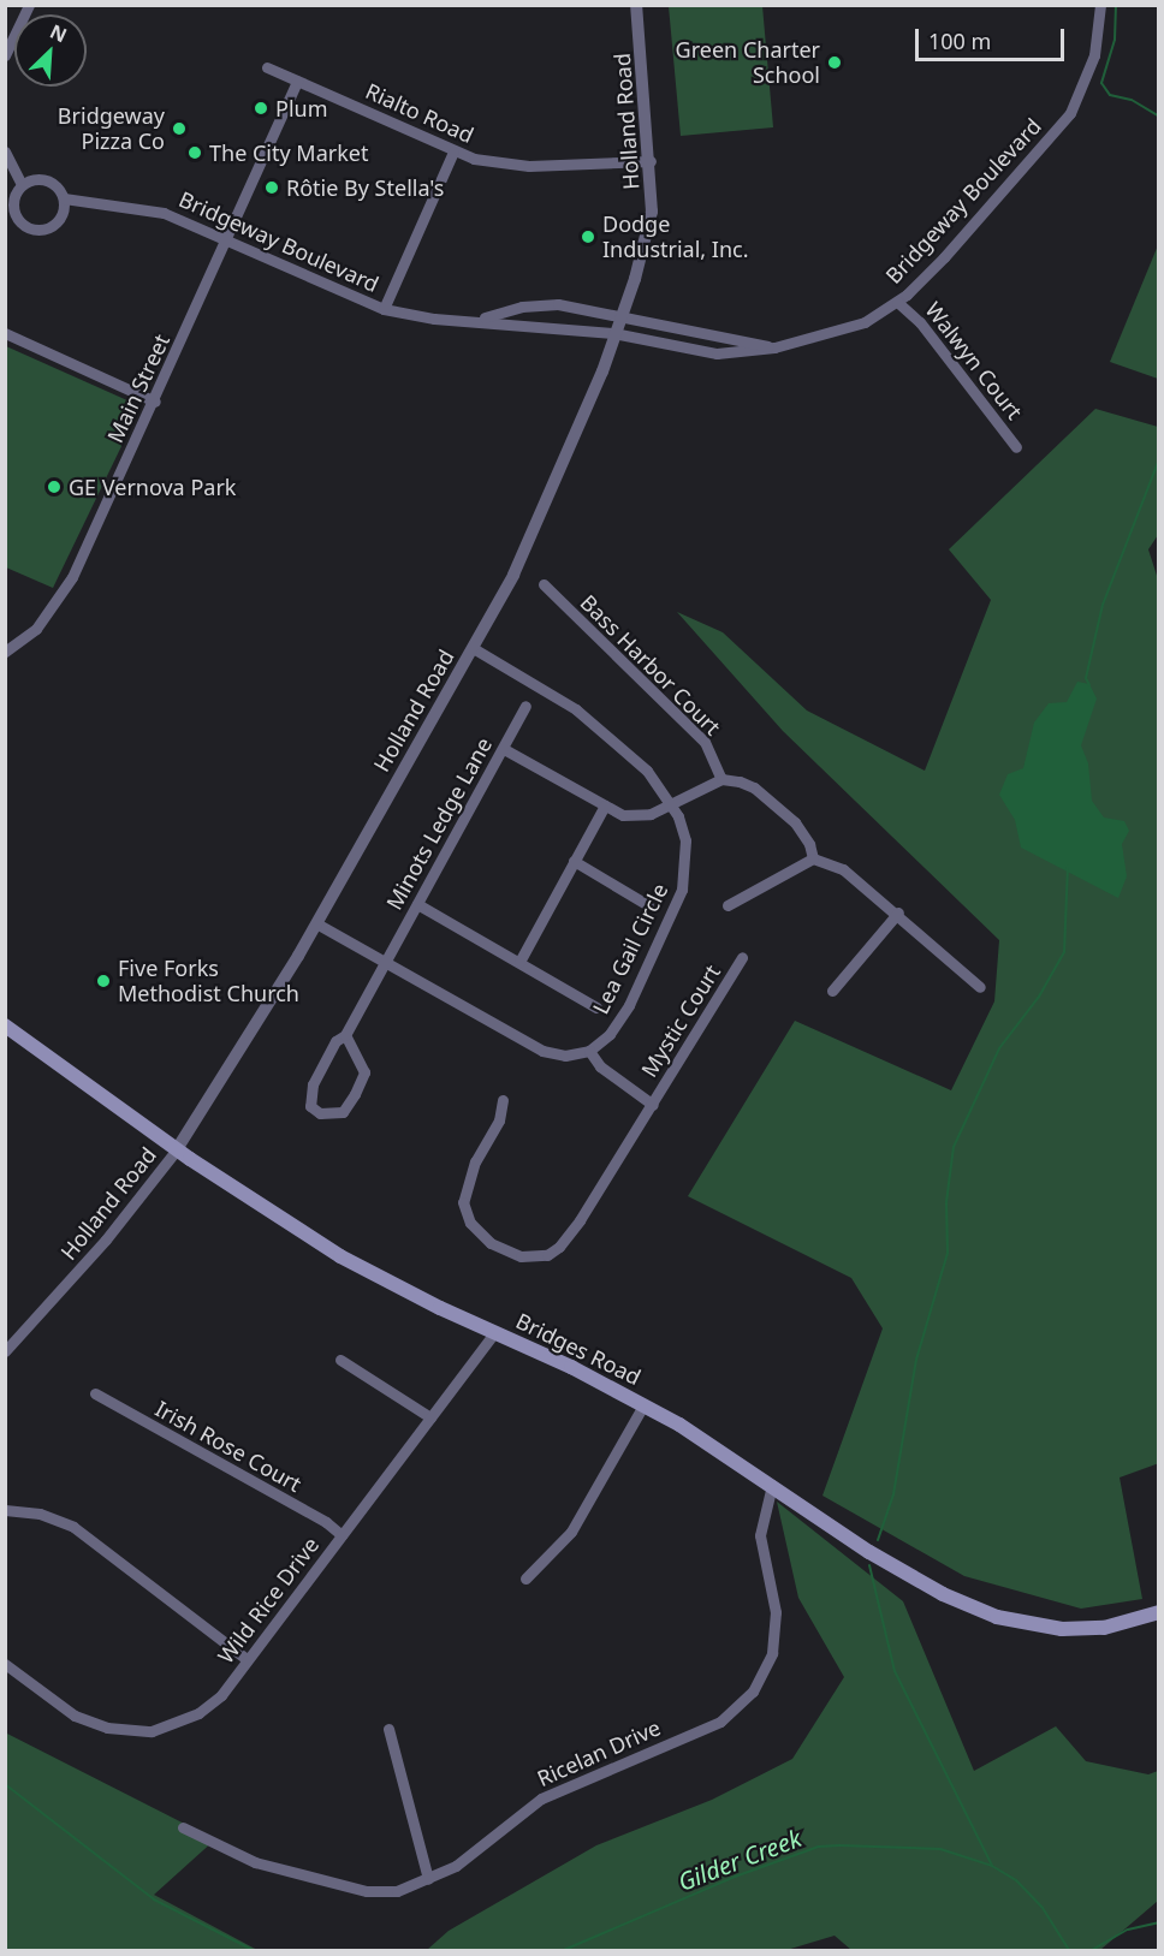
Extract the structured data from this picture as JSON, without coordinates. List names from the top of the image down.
{
  "streets": {
    "main road": ["Bridges Road"],
    "street": [
      "Rialto Road",
      "Holland Road",
      "Bridgeway Boulevard",
      "Walwyn Court",
      "Main Street",
      "Bass Harbor Court",
      "Minots Ledge Lane",
      "Lea Gail Circle",
      "Mystic Court",
      "Irish Rose Court",
      "Wild Rice Drive",
      "Ricelan Drive"
    ]
  },
  "crossings": [
    ["Rialto Road", "Holland Road"],
    ["Rialto Road", "Main Street"],
    ["Holland Road", "Bridgeway Boulevard"],
    ["Holland Road", "Lea Gail Circle"],
    ["Holland Road", "Bridges Road"],
    ["Bridgeway Boulevard", "Walwyn Court"],
    ["Bridgeway Boulevard", "Main Street"],
    ["Bridges Road", "Wild Rice Drive"],
    ["Bridges Road", "Ricelan Drive"],
    ["Irish Rose Court", "Wild Rice Drive"]
  ],
  "water": ["Gilder Creek"],
  "places": [
    "Green Charter School",
    "Plum",
    "Bridgeway Pizza Co",
    "The City Market",
    "Rôtie By Stella's",
    "Dodge Industrial, Inc.",
    "GE Vernova Park",
    "Five Forks Methodist Church"
  ],
  "scale_bar": "100 m",
  "north": "top right"
}
